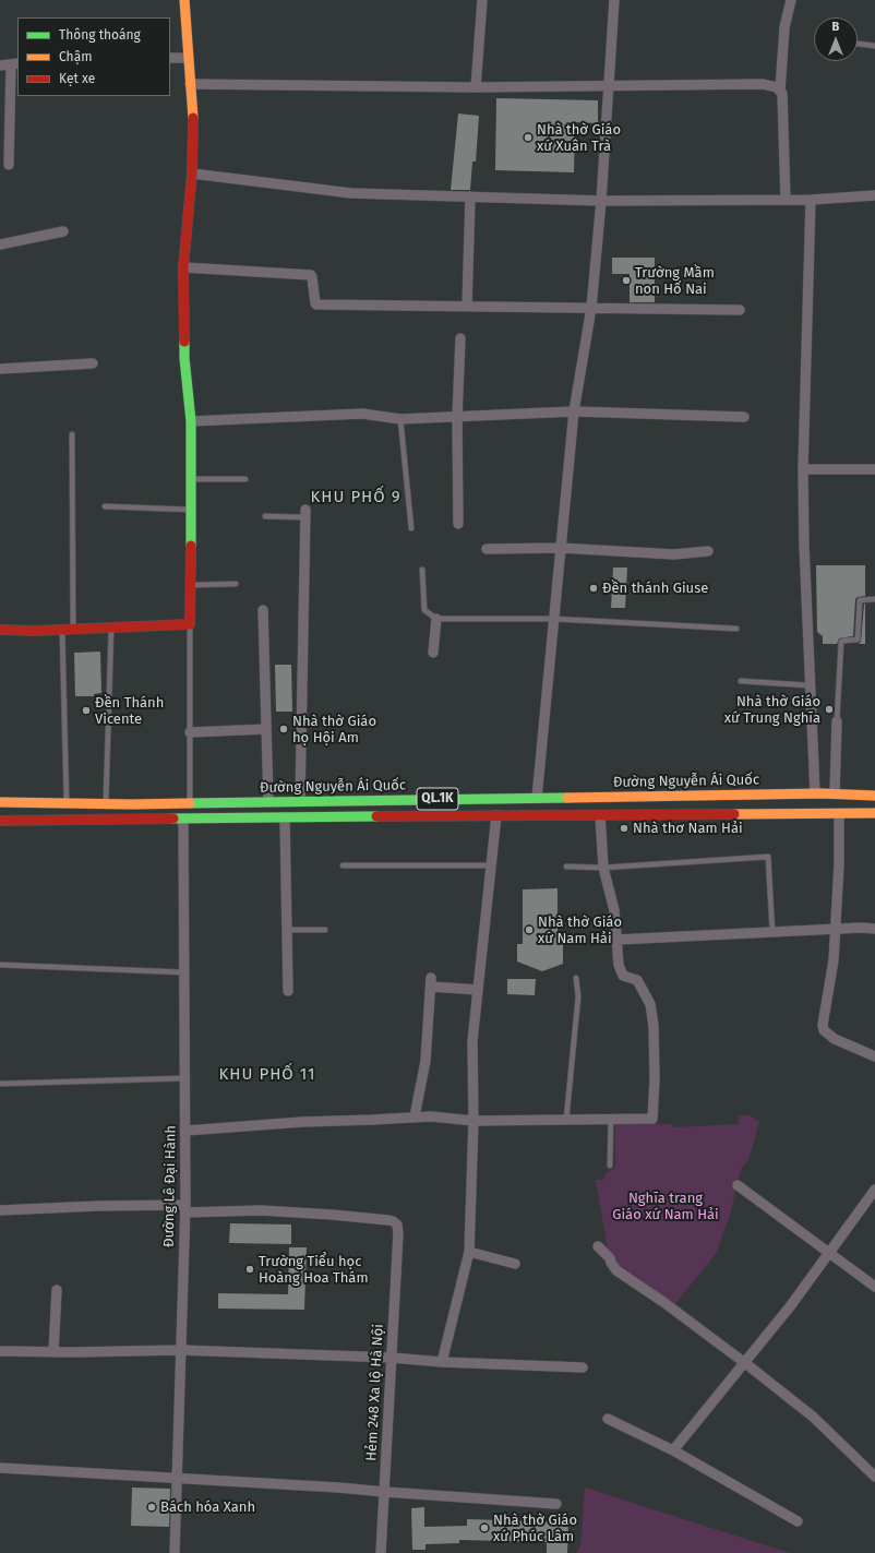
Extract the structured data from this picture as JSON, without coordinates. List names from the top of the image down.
{
  "streets": {
    "main road": ["Đường Nguyễn Ái Quốc", "QL.1K"],
    "street": ["Đường Lê Đại Hành", "Hẻm 248 Xa lộ Hà Nội"]
  },
  "crossings": [
    ["Đường Nguyễn Ái Quốc", "Đường Lê Đại Hành"],
    ["Đường Lê Đại Hành", "Hẻm 248 Xa lộ Hà Nội"]
  ],
  "districts": ["KHU PHỐ 9", "KHU PHỐ 11"],
  "parks": ["Nghĩa trang Giáo xứ Nam Hải"],
  "places": [
    "Nhà thờ Giáo xứ Xuân Trà",
    "Trường Mầm non Hố Nai",
    "Đền thánh Giuse",
    "Nhà thờ Giáo xứ Trung Nghĩa",
    "Đền Thánh Vicente",
    "Nhà thờ Giáo họ Hội Am",
    "Nhà thơ Nam Hải",
    "Nhà thờ Giáo xứ Nam Hải",
    "Trường Tiểu học Hoàng Hoa Thám",
    "Bách hóa Xanh",
    "Nhà thờ Giáo xứ Phúc Lâm"
  ],
  "legend": ["Thông thoáng", "Chậm", "Kẹt xe"],
  "north": "top"
}
